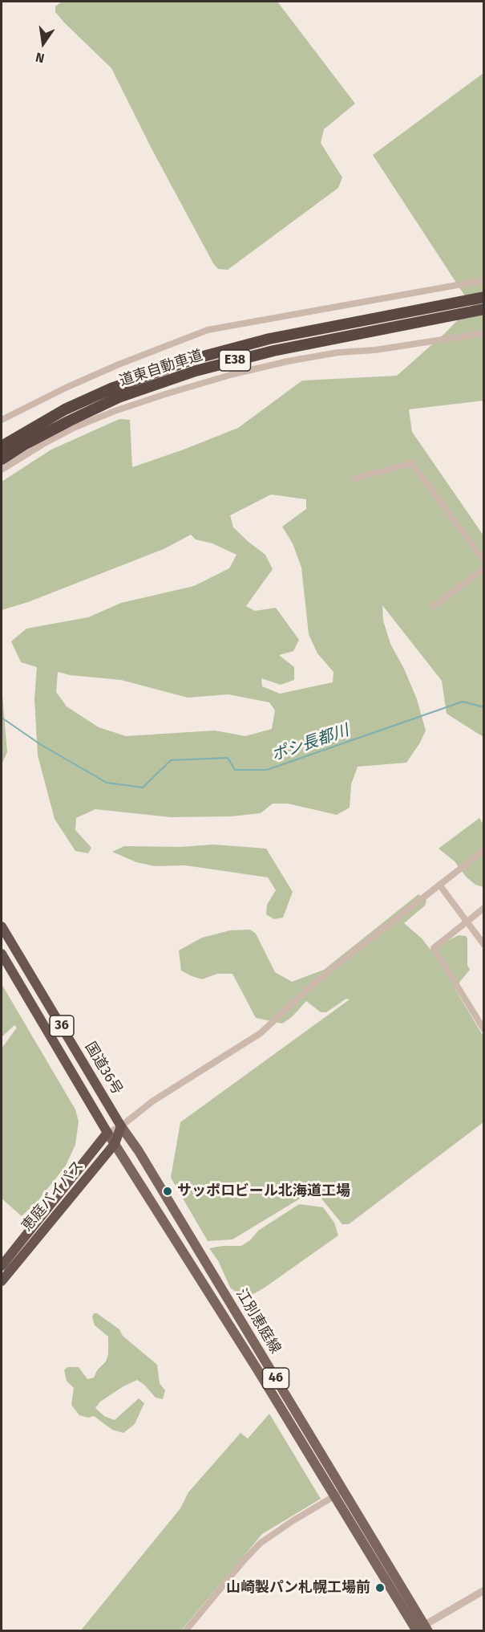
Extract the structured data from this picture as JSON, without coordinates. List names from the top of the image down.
{
  "streets": {
    "highway": [
      "E38",
      "道東自動車道",
      "36",
      "国道36号",
      "恵庭バイパス"
    ],
    "main road": ["江別恵庭線", "46"]
  },
  "crossings": [
    ["国道36号", "恵庭バイパス"],
    ["国道36号", "江別恵庭線"],
    ["恵庭バイパス", "江別恵庭線"]
  ],
  "water": ["ポシ長都川"],
  "places": ["サッポロビール北海道工場", "山崎製パン札幌工場前"],
  "north": "bottom"
}
